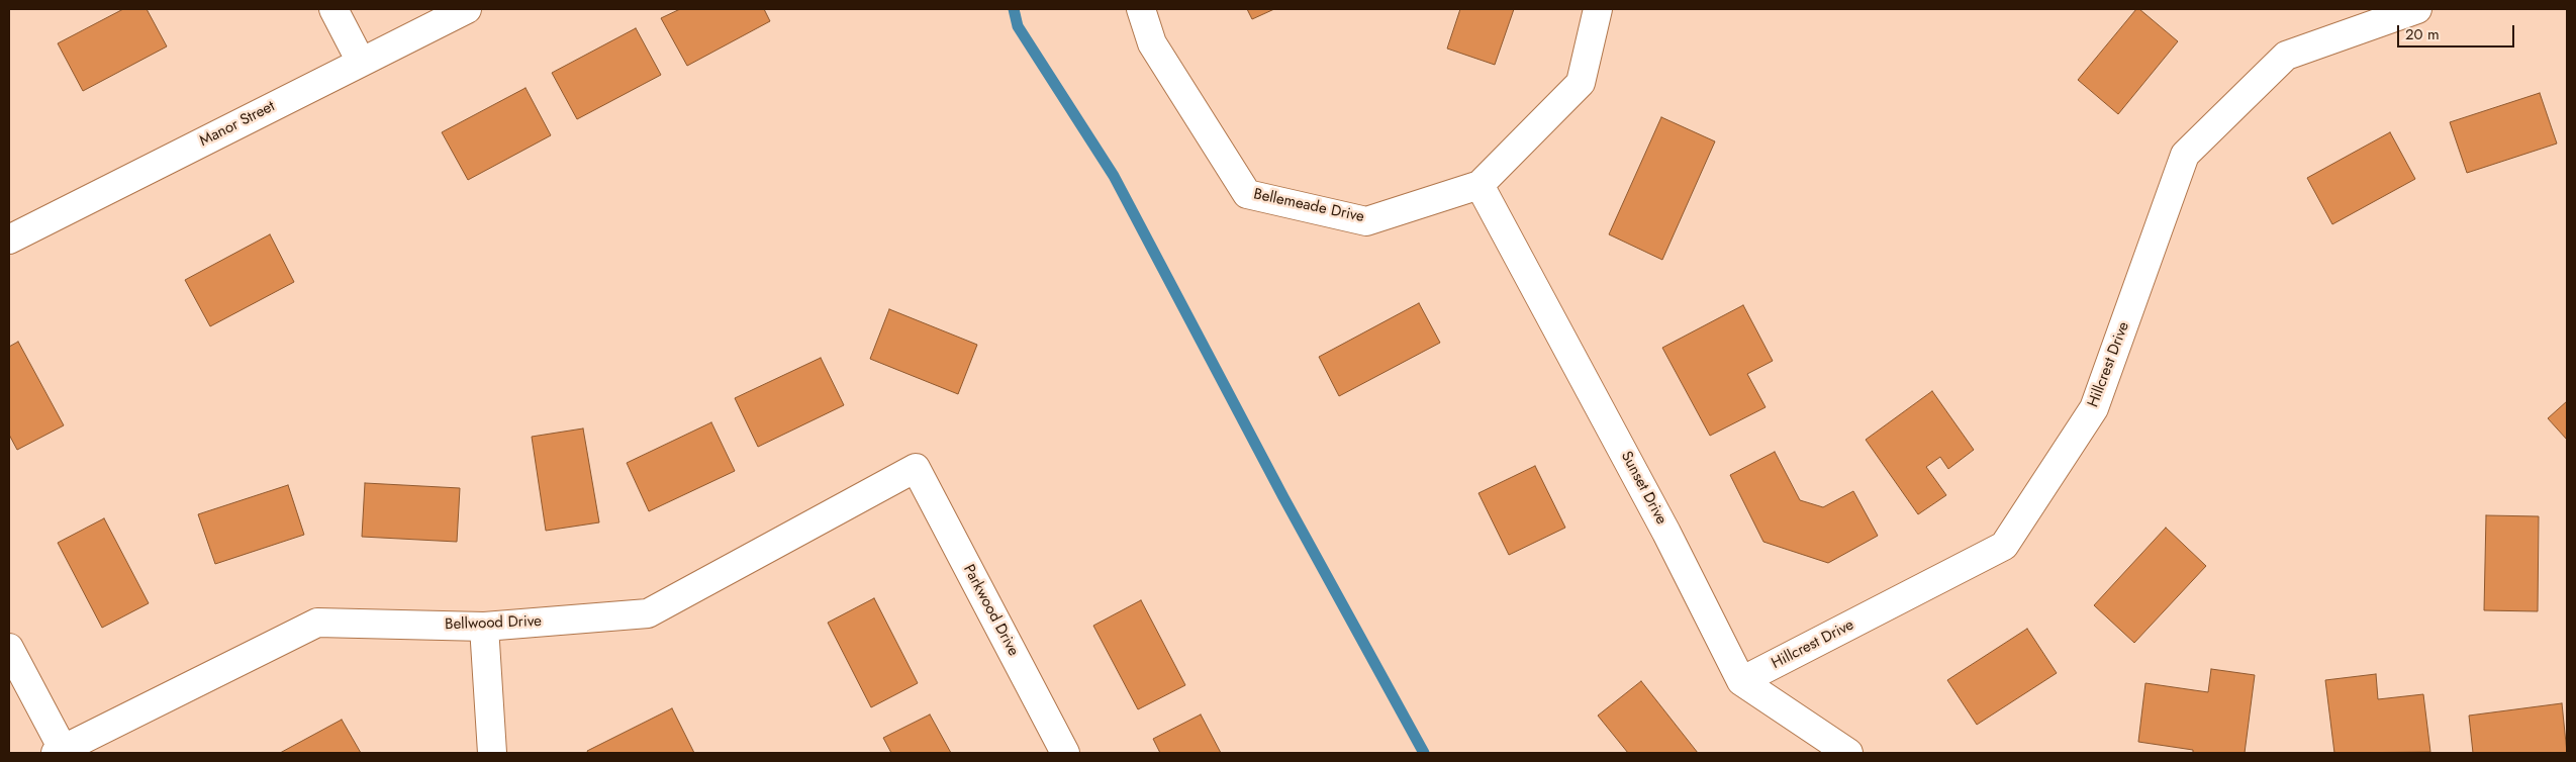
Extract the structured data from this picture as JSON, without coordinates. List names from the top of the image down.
{
  "streets": {
    "street": [
      "Manor Street",
      "Bellemeade Drive",
      "Hillcrest Drive",
      "Sunset Drive",
      "Parkwood Drive",
      "Bellwood Drive"
    ]
  },
  "crossings": [
    ["Bellemeade Drive", "Sunset Drive"],
    ["Hillcrest Drive", "Sunset Drive"],
    ["Parkwood Drive", "Bellwood Drive"]
  ],
  "scale_bar": "20 m"
}
